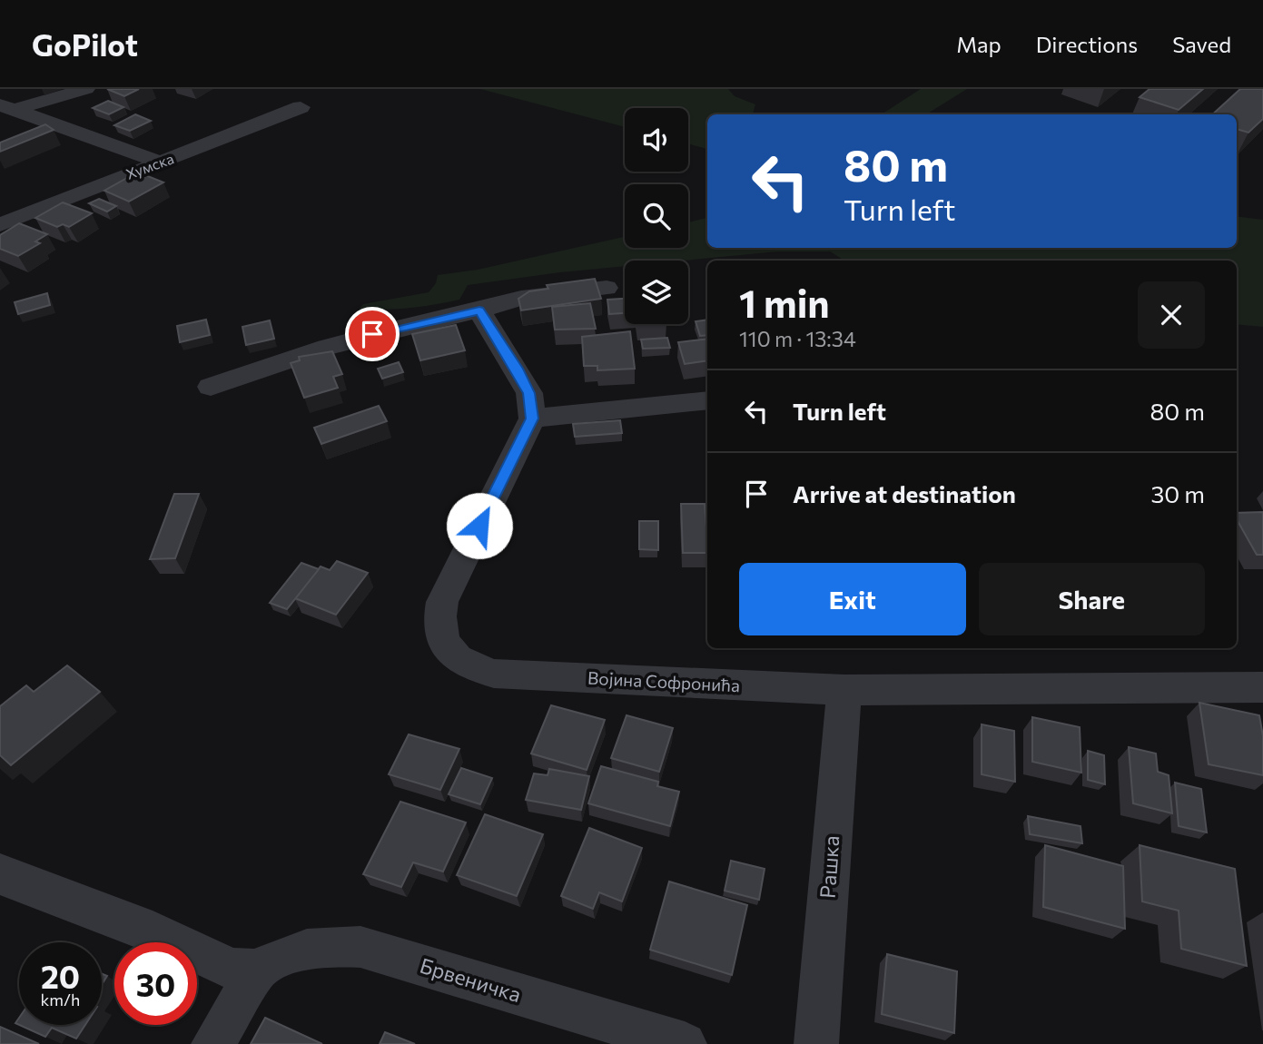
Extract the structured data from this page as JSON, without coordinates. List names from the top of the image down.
{
  "streets": {
    "street": [
      "Хумска",
      "Војина Софронића",
      "Рашка",
      "Брвеничка"
    ]
  },
  "crossings": [
    ["Војина Софронића", "Рашка"]
  ],
  "page": {
    "header": "GoPilot",
    "nav": ["Map", "Directions", "Saved"],
    "turn": ["80 m", "Turn left"],
    "heading": ["1 min", "110 m · 13:34"],
    "list": [
      {
        "name": "Turn left",
        "value": "80 m"
      },
      {
        "name": "Arrive at destination",
        "value": "30 m"
      }
    ],
    "buttons": ["Exit", "Share"],
    "speed": "20 km/h",
    "limit": "30"
  }
}
